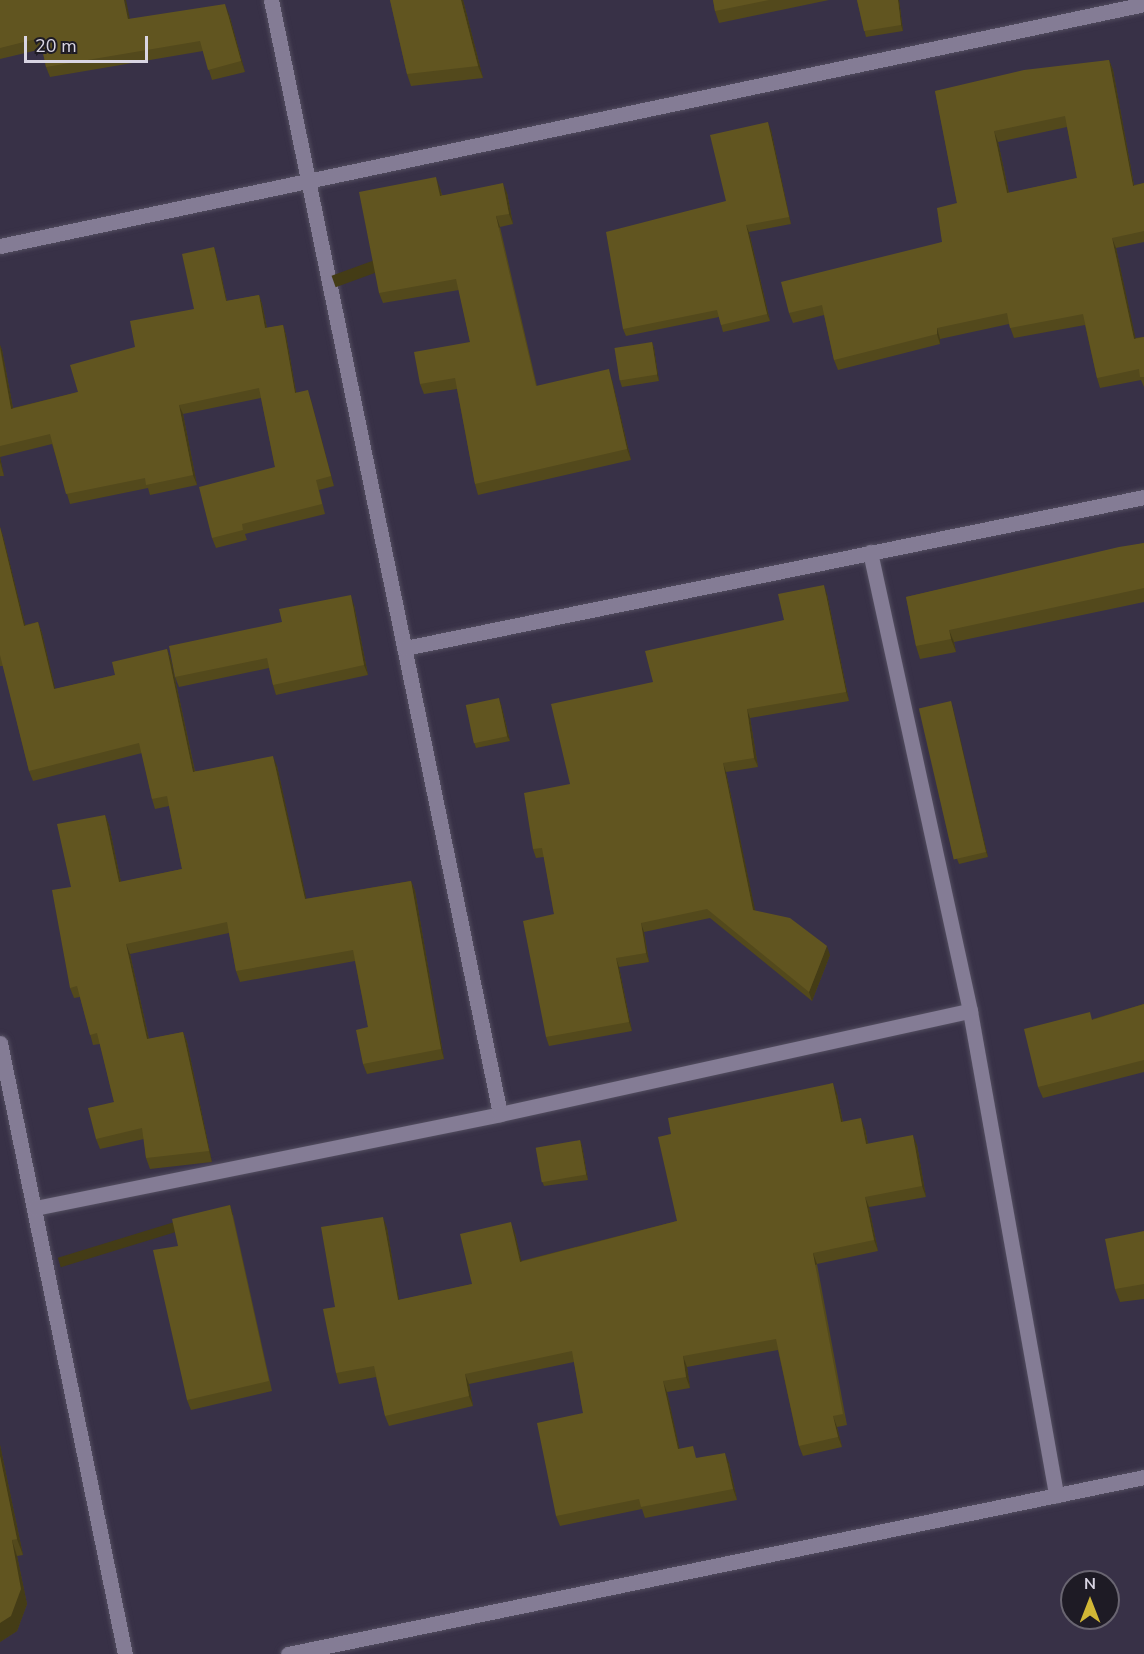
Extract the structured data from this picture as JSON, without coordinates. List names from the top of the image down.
{
  "scale_bar": "20 m",
  "north": "top"
}
